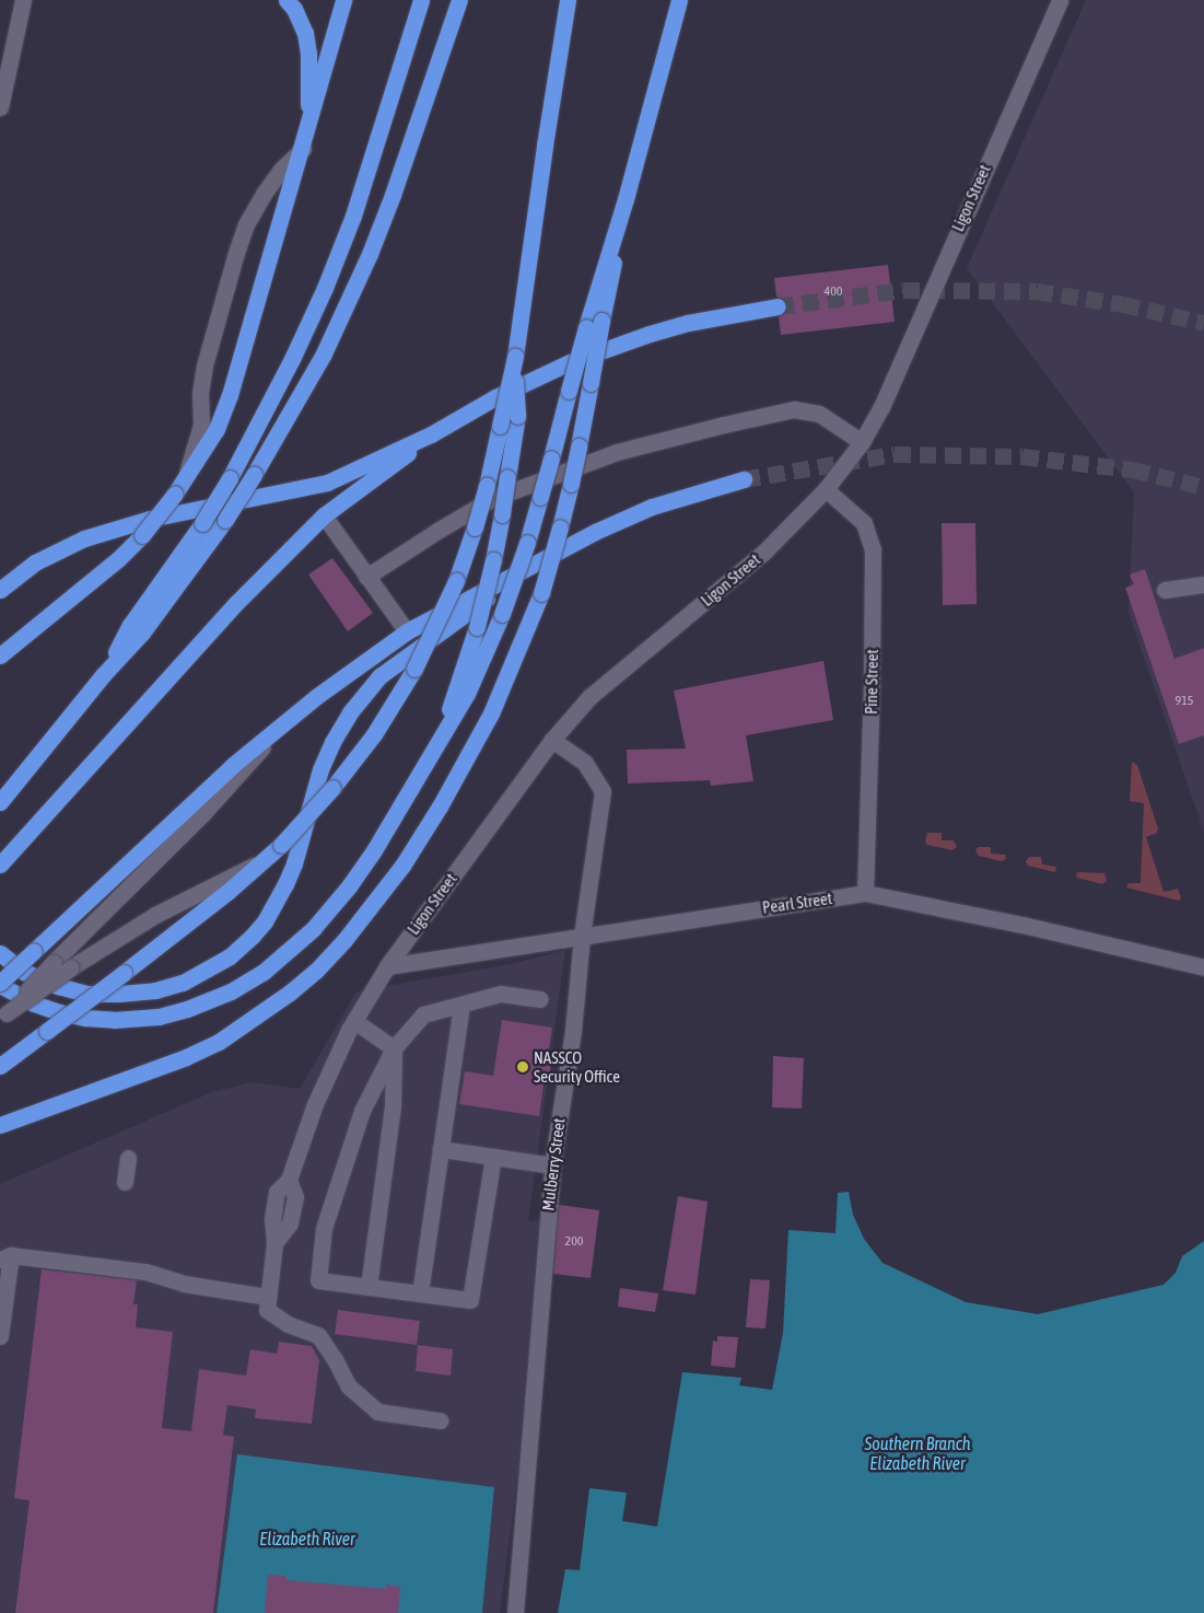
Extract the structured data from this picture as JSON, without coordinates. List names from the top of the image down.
{
  "streets": {
    "street": [
      "Ligon Street",
      "Pine Street",
      "Pearl Street",
      "Mulberry Street"
    ]
  },
  "crossings": [
    ["Ligon Street", "Pine Street"],
    ["Ligon Street", "Pearl Street"],
    ["Ligon Street", "Mulberry Street"],
    ["Pine Street", "Pearl Street"],
    ["Pearl Street", "Mulberry Street"]
  ],
  "water": ["Southern Branch Elizabeth River", "Elizabeth River"],
  "places": ["NASSCO Security Office"],
  "house_numbers": ["400", "915", "200"]
}
